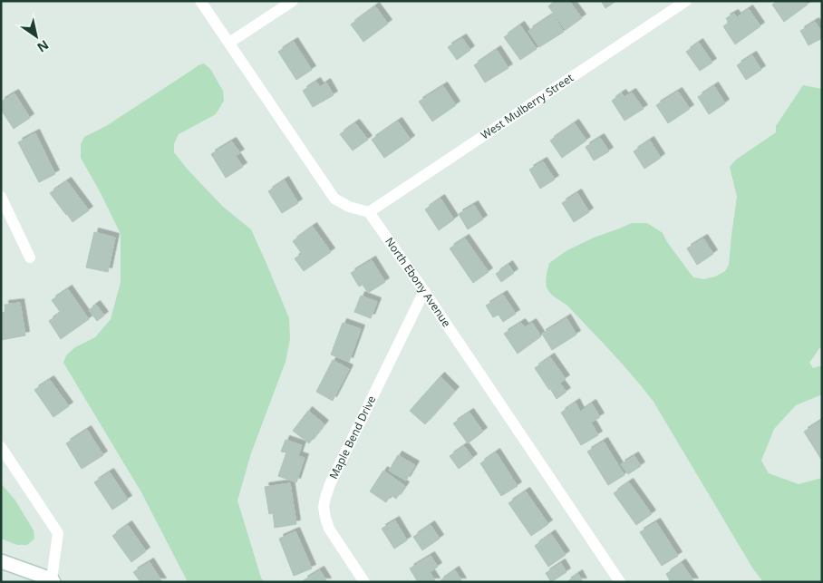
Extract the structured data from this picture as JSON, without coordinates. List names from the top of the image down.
{
  "streets": {
    "street": ["West Mulberry Street", "North Ebony Avenue", "Maple Bend Drive"]
  },
  "crossings": [
    ["West Mulberry Street", "North Ebony Avenue"],
    ["North Ebony Avenue", "Maple Bend Drive"]
  ],
  "north": "bottom right"
}
